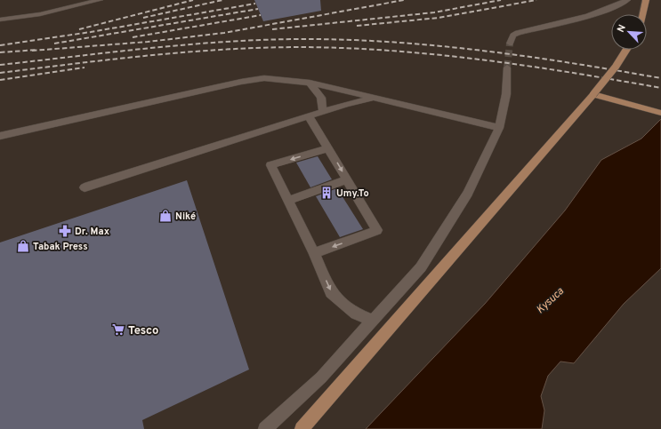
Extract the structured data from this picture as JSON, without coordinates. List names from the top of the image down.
{
  "water": ["Kysuca"],
  "places": {
    "building": ["Umy.To"],
    "shop": ["Niké", "Tabak Press"],
    "pharmacy": ["Dr. Max"],
    "supermarket": ["Tesco"]
  },
  "north": "top left"
}
